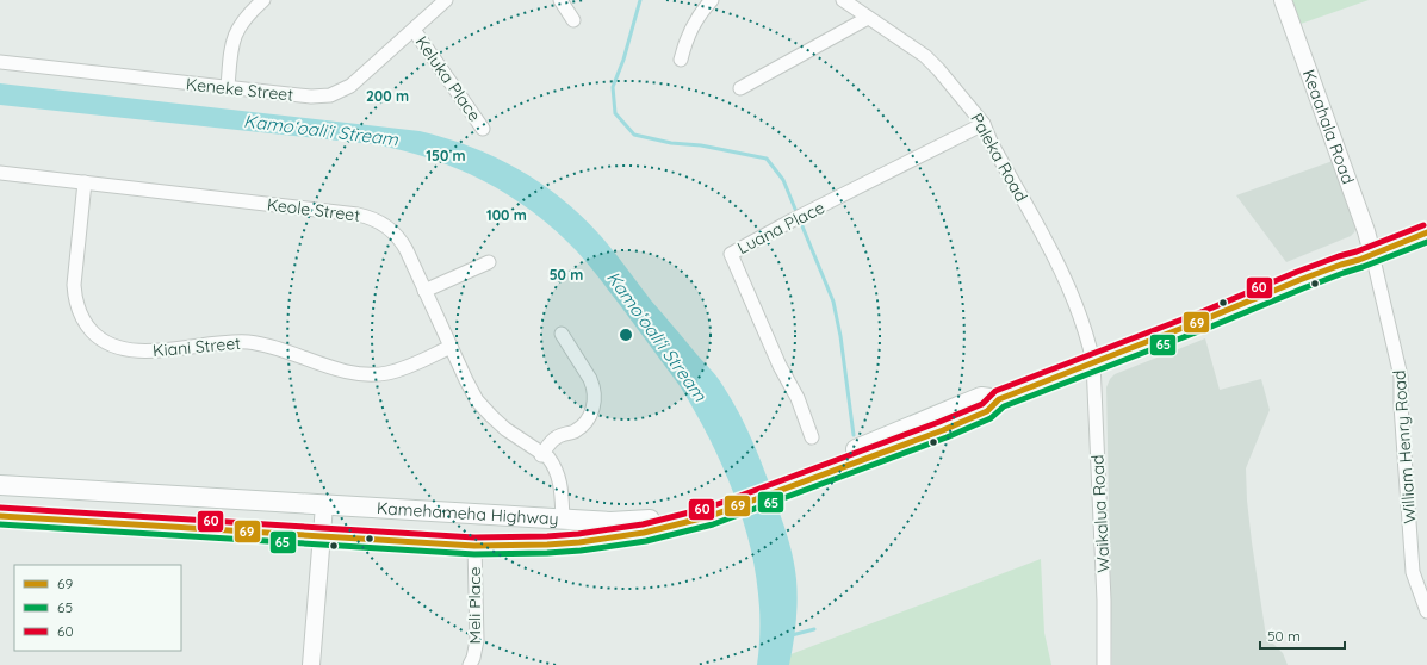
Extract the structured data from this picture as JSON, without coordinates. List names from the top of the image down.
{
  "streets": {
    "main road": ["Kamehameha Highway"],
    "street": [
      "Keluka Place",
      "Keneke Street",
      "Keaahala Road",
      "Paleka Road",
      "Keole Street",
      "Luana Place",
      "Kiani Street",
      "William Henry Road",
      "Waikalua Road",
      "Meli Place"
    ]
  },
  "crossings": [
    ["Keluka Place", "Keneke Street"],
    ["Keaahala Road", "William Henry Road"],
    ["Keaahala Road", "Kamehameha Highway"],
    ["Paleka Road", "Luana Place"],
    ["Paleka Road", "Kamehameha Highway"],
    ["Paleka Road", "Waikalua Road"],
    ["Keole Street", "Kiani Street"],
    ["Keole Street", "Kamehameha Highway"],
    ["William Henry Road", "Kamehameha Highway"],
    ["Kamehameha Highway", "Waikalua Road"],
    ["Kamehameha Highway", "Meli Place"]
  ],
  "water": ["Kamoʻoaliʻi Stream"],
  "lines": ["transit line 60", "transit line 69", "transit line 65"],
  "legend": ["69", "65", "60"],
  "scale_bar": "50 m",
  "rings": [
    "200 m",
    "150 m",
    "100 m",
    "50 m"
  ]
}
